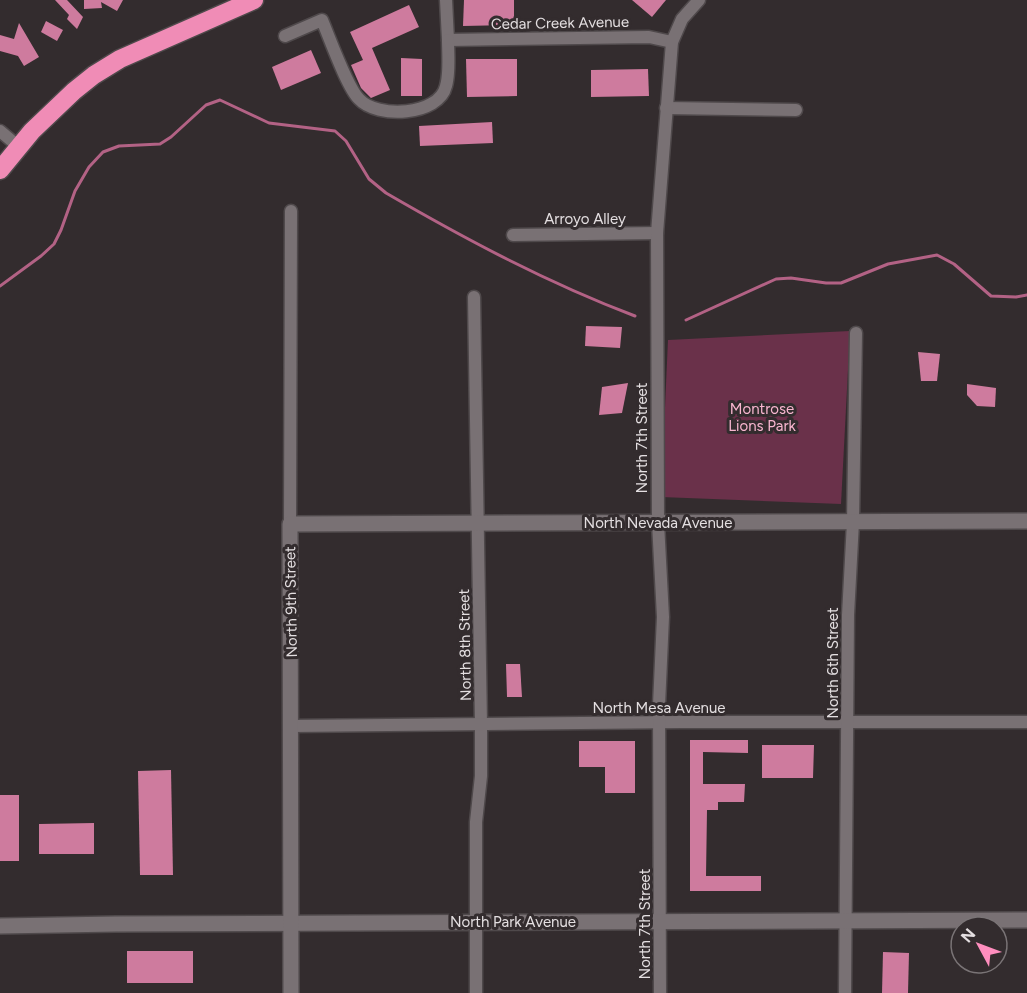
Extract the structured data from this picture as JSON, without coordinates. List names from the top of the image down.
{
  "streets": {
    "street": [
      "Cedar Creek Avenue",
      "Arroyo Alley",
      "North 7th Street",
      "North Nevada Avenue",
      "North 9th Street",
      "North 8th Street",
      "North 6th Street",
      "North Mesa Avenue",
      "North Park Avenue"
    ]
  },
  "crossings": [
    ["Cedar Creek Avenue", "North 7th Street"],
    ["Arroyo Alley", "North 7th Street"],
    ["North 7th Street", "North Nevada Avenue"],
    ["North 7th Street", "North Mesa Avenue"],
    ["North 7th Street", "North Park Avenue"],
    ["North Nevada Avenue", "North 9th Street"],
    ["North Nevada Avenue", "North 8th Street"],
    ["North Nevada Avenue", "North 6th Street"],
    ["North 9th Street", "North Mesa Avenue"],
    ["North 9th Street", "North Park Avenue"],
    ["North 8th Street", "North Mesa Avenue"],
    ["North 8th Street", "North Park Avenue"],
    ["North 6th Street", "North Mesa Avenue"],
    ["North 6th Street", "North Park Avenue"]
  ],
  "parks": ["Montrose Lions Park"],
  "north": "top left"
}
